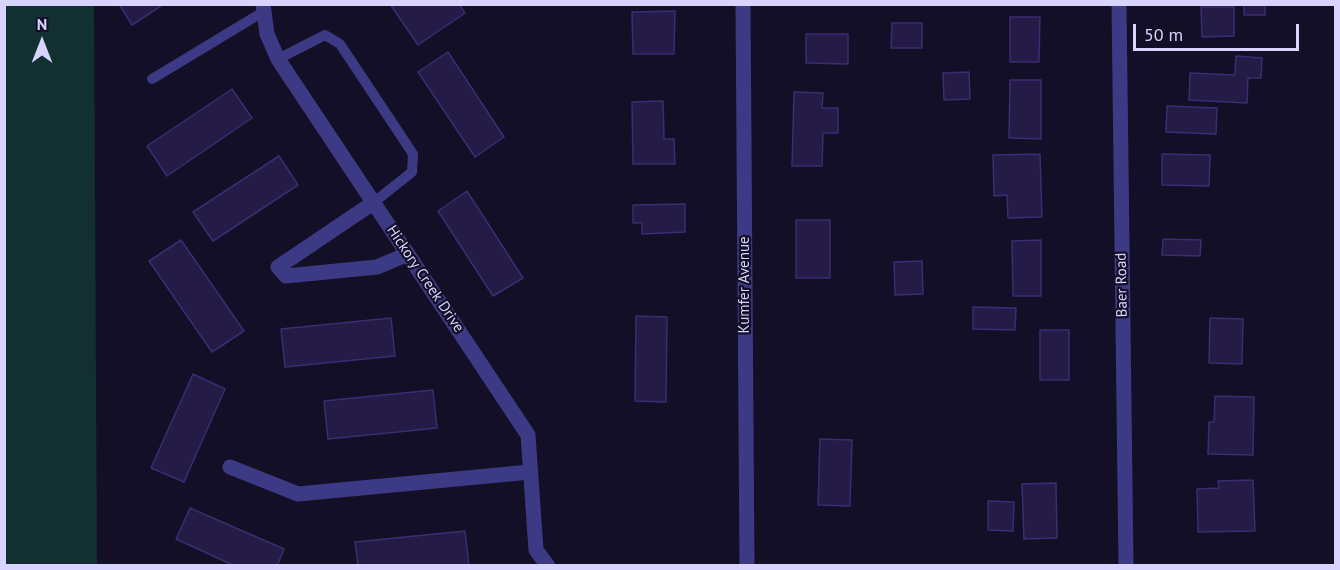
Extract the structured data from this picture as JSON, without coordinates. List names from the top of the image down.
{
  "streets": {
    "street": ["Hickory Creek Drive", "Kumfer Avenue", "Baer Road"]
  },
  "scale_bar": "50 m",
  "north": "top"
}
